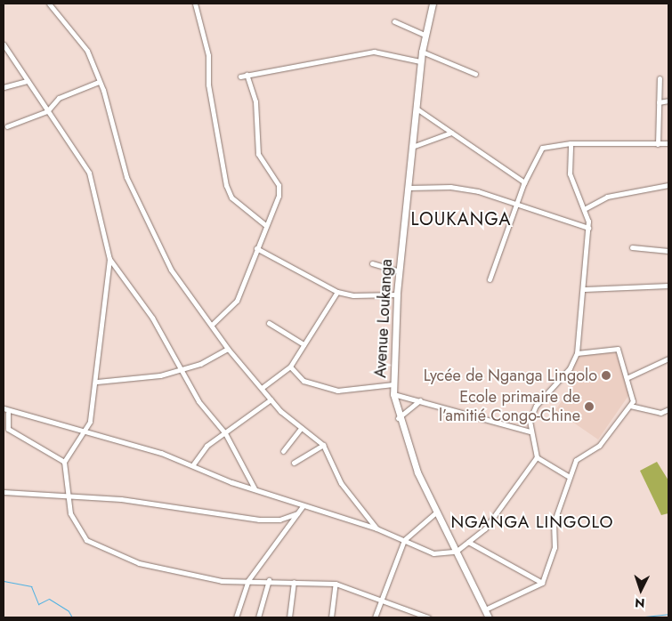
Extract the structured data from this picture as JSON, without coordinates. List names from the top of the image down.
{
  "streets": {
    "main road": ["Avenue Loukanga"]
  },
  "districts": ["LOUKANGA", "NGANGA LINGOLO"],
  "places": ["Lycée de Nganga Lingolo", "Ecole primaire de l’amitié Congo-Chine"],
  "north": "bottom"
}
